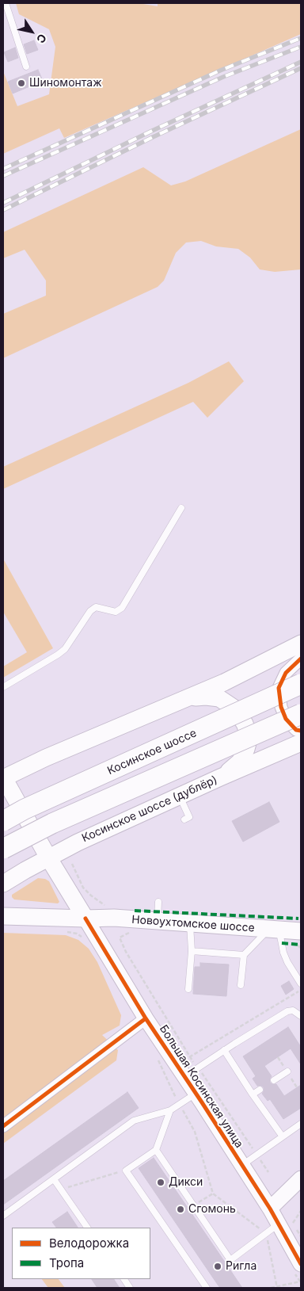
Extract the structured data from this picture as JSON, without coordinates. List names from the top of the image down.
{
  "streets": {
    "highway": ["Косинское шоссе"],
    "main road": ["Косинское шоссе (дублёр)", "Новоухтомское шоссе"],
    "street": ["Большая Косинская улица"]
  },
  "crossings": [
    ["Новоухтомское шоссе", "Большая Косинская улица"]
  ],
  "places": [
    "Шиномонтаж",
    "Дикси",
    "Сгомонь",
    "Ригла"
  ],
  "legend": ["Велодорожка", "Тропа"],
  "north": "bottom right"
}
